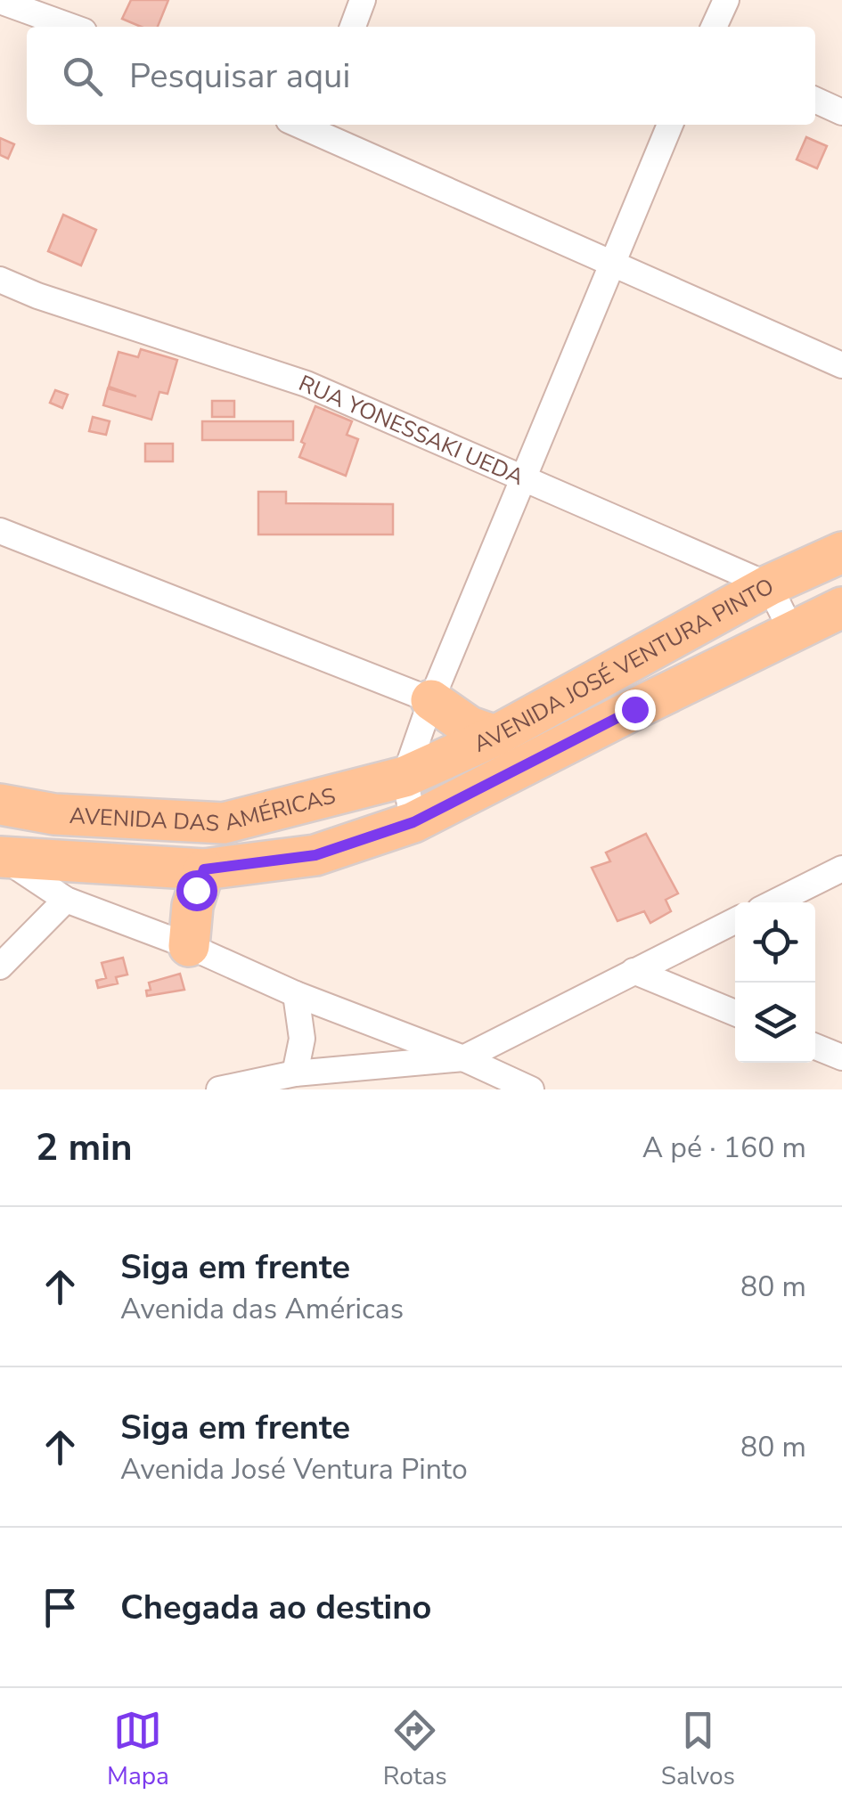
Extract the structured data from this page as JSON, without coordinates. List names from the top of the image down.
{
  "streets": {
    "main road": ["AVENIDA JOSÉ VENTURA PINTO", "AVENIDA DAS AMÉRICAS"],
    "street": ["RUA YONESSAKI UEDA"]
  },
  "crossings": [
    ["RUA YONESSAKI UEDA", "AVENIDA JOSÉ VENTURA PINTO"],
    ["AVENIDA JOSÉ VENTURA PINTO", "AVENIDA DAS AMÉRICAS"]
  ],
  "page": {
    "search": "Pesquisar aqui",
    "heading": ["2 min", "A pé · 160 m"],
    "list": [
      ["Siga em frente", "Avenida das Américas", "80 m"],
      ["Siga em frente", "Avenida José Ventura Pinto", "80 m"],
      "Chegada ao destino"
    ],
    "nav": ["Mapa", "Rotas", "Salvos"]
  }
}
